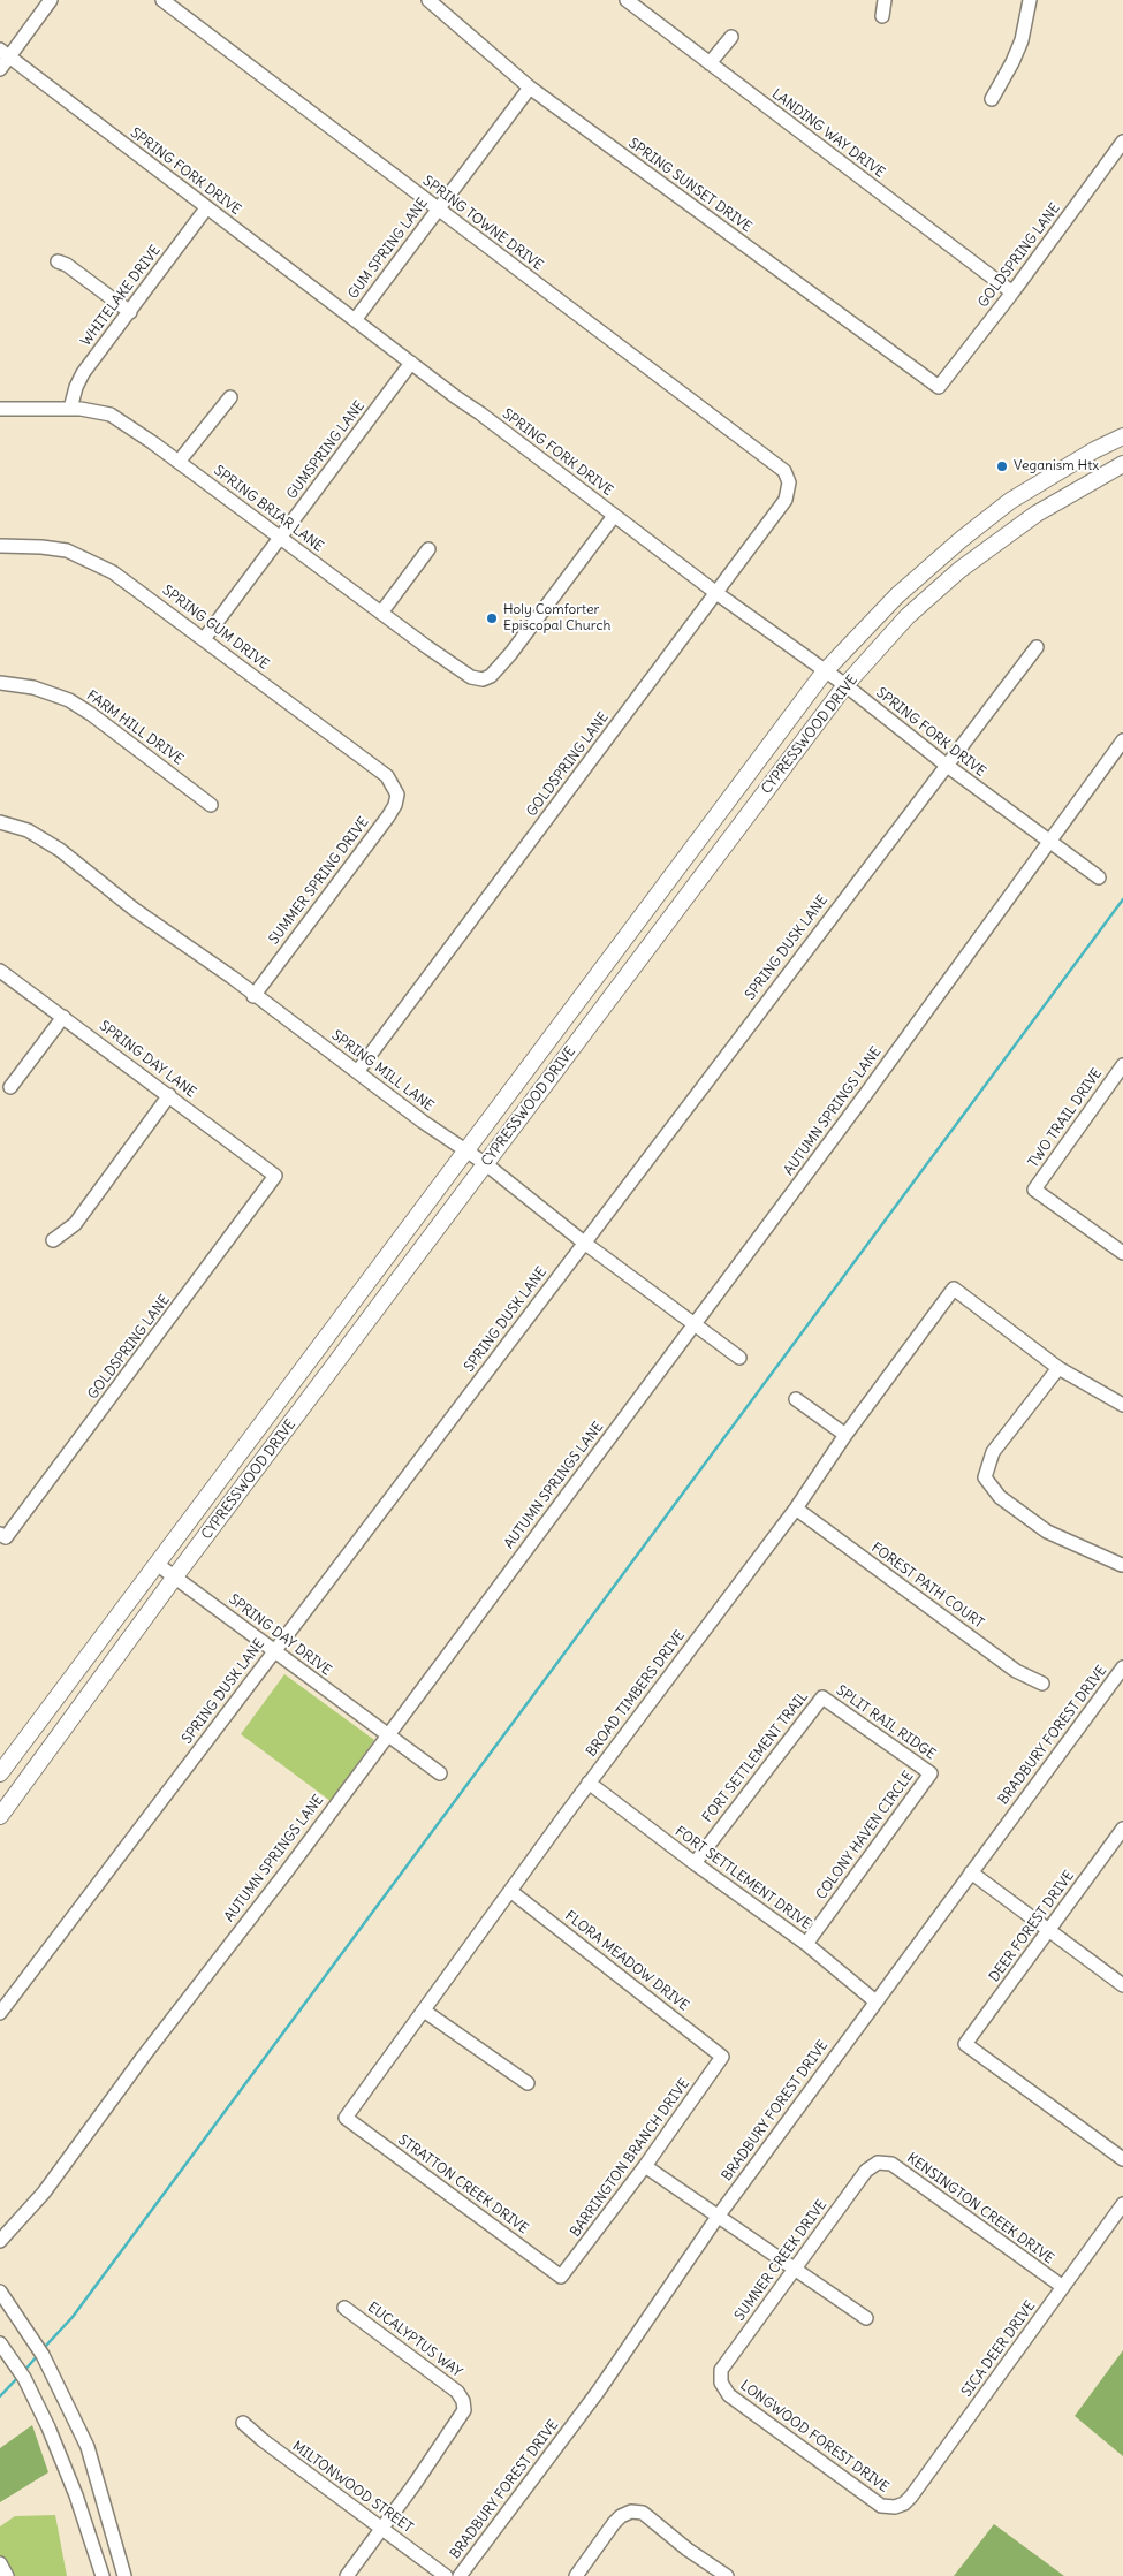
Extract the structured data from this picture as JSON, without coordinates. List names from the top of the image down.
{
  "streets": {
    "main road": ["CYPRESSWOOD DRIVE"],
    "street": [
      "LANDING WAY DRIVE",
      "SPRING FORK DRIVE",
      "SPRING SUNSET DRIVE",
      "SPRING TOWNE DRIVE",
      "GUM SPRING LANE",
      "GOLDSPRING LANE",
      "WHITELAKE DRIVE",
      "GUMSPRING LANE",
      "SPRING BRIAR LANE",
      "SPRING GUM DRIVE",
      "FARM HILL DRIVE",
      "SUMMER SPRING DRIVE",
      "SPRING DUSK LANE",
      "SPRING DAY LANE",
      "SPRING MILL LANE",
      "AUTUMN SPRINGS LANE",
      "TWO TRAIL DRIVE",
      "FOREST PATH COURT",
      "SPRING DAY DRIVE",
      "BROAD TIMBERS DRIVE",
      "SPLIT RAIL RIDGE",
      "BRADBURY FOREST DRIVE",
      "FORT SETTLEMENT TRAIL",
      "COLONY HAVEN CIRCLE",
      "FORT SETTLEMENT DRIVE",
      "DEER FOREST DRIVE",
      "FLORA MEADOW DRIVE",
      "BARRINGTON BRANCH DRIVE",
      "STRATTON CREEK DRIVE",
      "KENSINGTON CREEK DRIVE",
      "SUMNER CREEK DRIVE",
      "EUCALYPTUS WAY",
      "SICA DEER DRIVE",
      "LONGWOOD FOREST DRIVE",
      "MILTONWOOD STREET"
    ]
  },
  "crossings": [
    ["LANDING WAY DRIVE", "GOLDSPRING LANE"],
    ["SPRING FORK DRIVE", "GUM SPRING LANE"],
    ["SPRING FORK DRIVE", "GOLDSPRING LANE"],
    ["SPRING FORK DRIVE", "WHITELAKE DRIVE"],
    ["SPRING FORK DRIVE", "GUMSPRING LANE"],
    ["SPRING FORK DRIVE", "SPRING BRIAR LANE"],
    ["SPRING FORK DRIVE", "CYPRESSWOOD DRIVE"],
    ["SPRING FORK DRIVE", "SPRING DUSK LANE"],
    ["SPRING FORK DRIVE", "AUTUMN SPRINGS LANE"],
    ["SPRING SUNSET DRIVE", "GUM SPRING LANE"],
    ["SPRING SUNSET DRIVE", "GOLDSPRING LANE"],
    ["SPRING TOWNE DRIVE", "GUM SPRING LANE"],
    ["SPRING TOWNE DRIVE", "GOLDSPRING LANE"],
    ["GOLDSPRING LANE", "SPRING DAY LANE"],
    ["GOLDSPRING LANE", "SPRING MILL LANE"],
    ["WHITELAKE DRIVE", "SPRING BRIAR LANE"],
    ["GUMSPRING LANE", "SPRING BRIAR LANE"],
    ["GUMSPRING LANE", "SPRING GUM DRIVE"],
    ["SPRING GUM DRIVE", "SUMMER SPRING DRIVE"],
    ["CYPRESSWOOD DRIVE", "SPRING MILL LANE"],
    ["CYPRESSWOOD DRIVE", "SPRING DAY DRIVE"],
    ["SUMMER SPRING DRIVE", "SPRING MILL LANE"],
    ["SPRING DUSK LANE", "SPRING MILL LANE"],
    ["SPRING DUSK LANE", "SPRING DAY DRIVE"],
    ["SPRING MILL LANE", "AUTUMN SPRINGS LANE"],
    ["AUTUMN SPRINGS LANE", "SPRING DAY DRIVE"],
    ["FOREST PATH COURT", "BROAD TIMBERS DRIVE"],
    ["BROAD TIMBERS DRIVE", "FORT SETTLEMENT DRIVE"],
    ["BROAD TIMBERS DRIVE", "FLORA MEADOW DRIVE"],
    ["BROAD TIMBERS DRIVE", "STRATTON CREEK DRIVE"],
    ["SPLIT RAIL RIDGE", "FORT SETTLEMENT TRAIL"],
    ["SPLIT RAIL RIDGE", "COLONY HAVEN CIRCLE"],
    ["BRADBURY FOREST DRIVE", "FORT SETTLEMENT DRIVE"],
    ["FORT SETTLEMENT TRAIL", "FORT SETTLEMENT DRIVE"],
    ["COLONY HAVEN CIRCLE", "FORT SETTLEMENT DRIVE"],
    ["FLORA MEADOW DRIVE", "BARRINGTON BRANCH DRIVE"],
    ["BARRINGTON BRANCH DRIVE", "STRATTON CREEK DRIVE"],
    ["KENSINGTON CREEK DRIVE", "SUMNER CREEK DRIVE"],
    ["KENSINGTON CREEK DRIVE", "SICA DEER DRIVE"],
    ["SUMNER CREEK DRIVE", "LONGWOOD FOREST DRIVE"],
    ["EUCALYPTUS WAY", "MILTONWOOD STREET"],
    ["SICA DEER DRIVE", "LONGWOOD FOREST DRIVE"]
  ],
  "places": ["Veganism Htx", "Holy Comforter Episcopal Church"]
}
